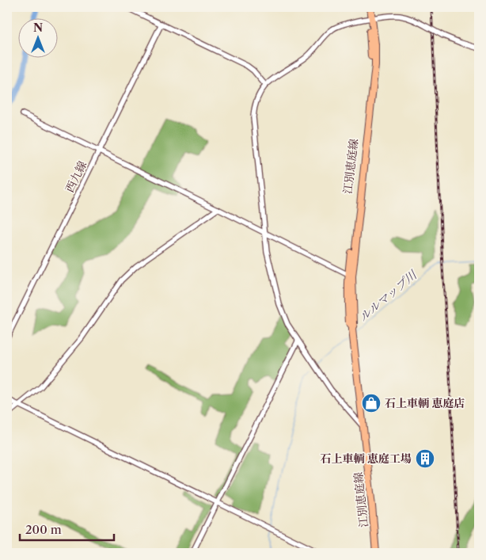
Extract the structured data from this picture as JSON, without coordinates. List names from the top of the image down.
{
  "streets": {
    "main road": ["江別恵庭線"],
    "street": ["西九線"]
  },
  "water": ["ルルマップ川"],
  "places": {
    "shop": ["石上車輌 恵庭店"],
    "building": ["石上車輌 恵庭工場"]
  },
  "scale_bar": "200 m",
  "north": "top"
}
